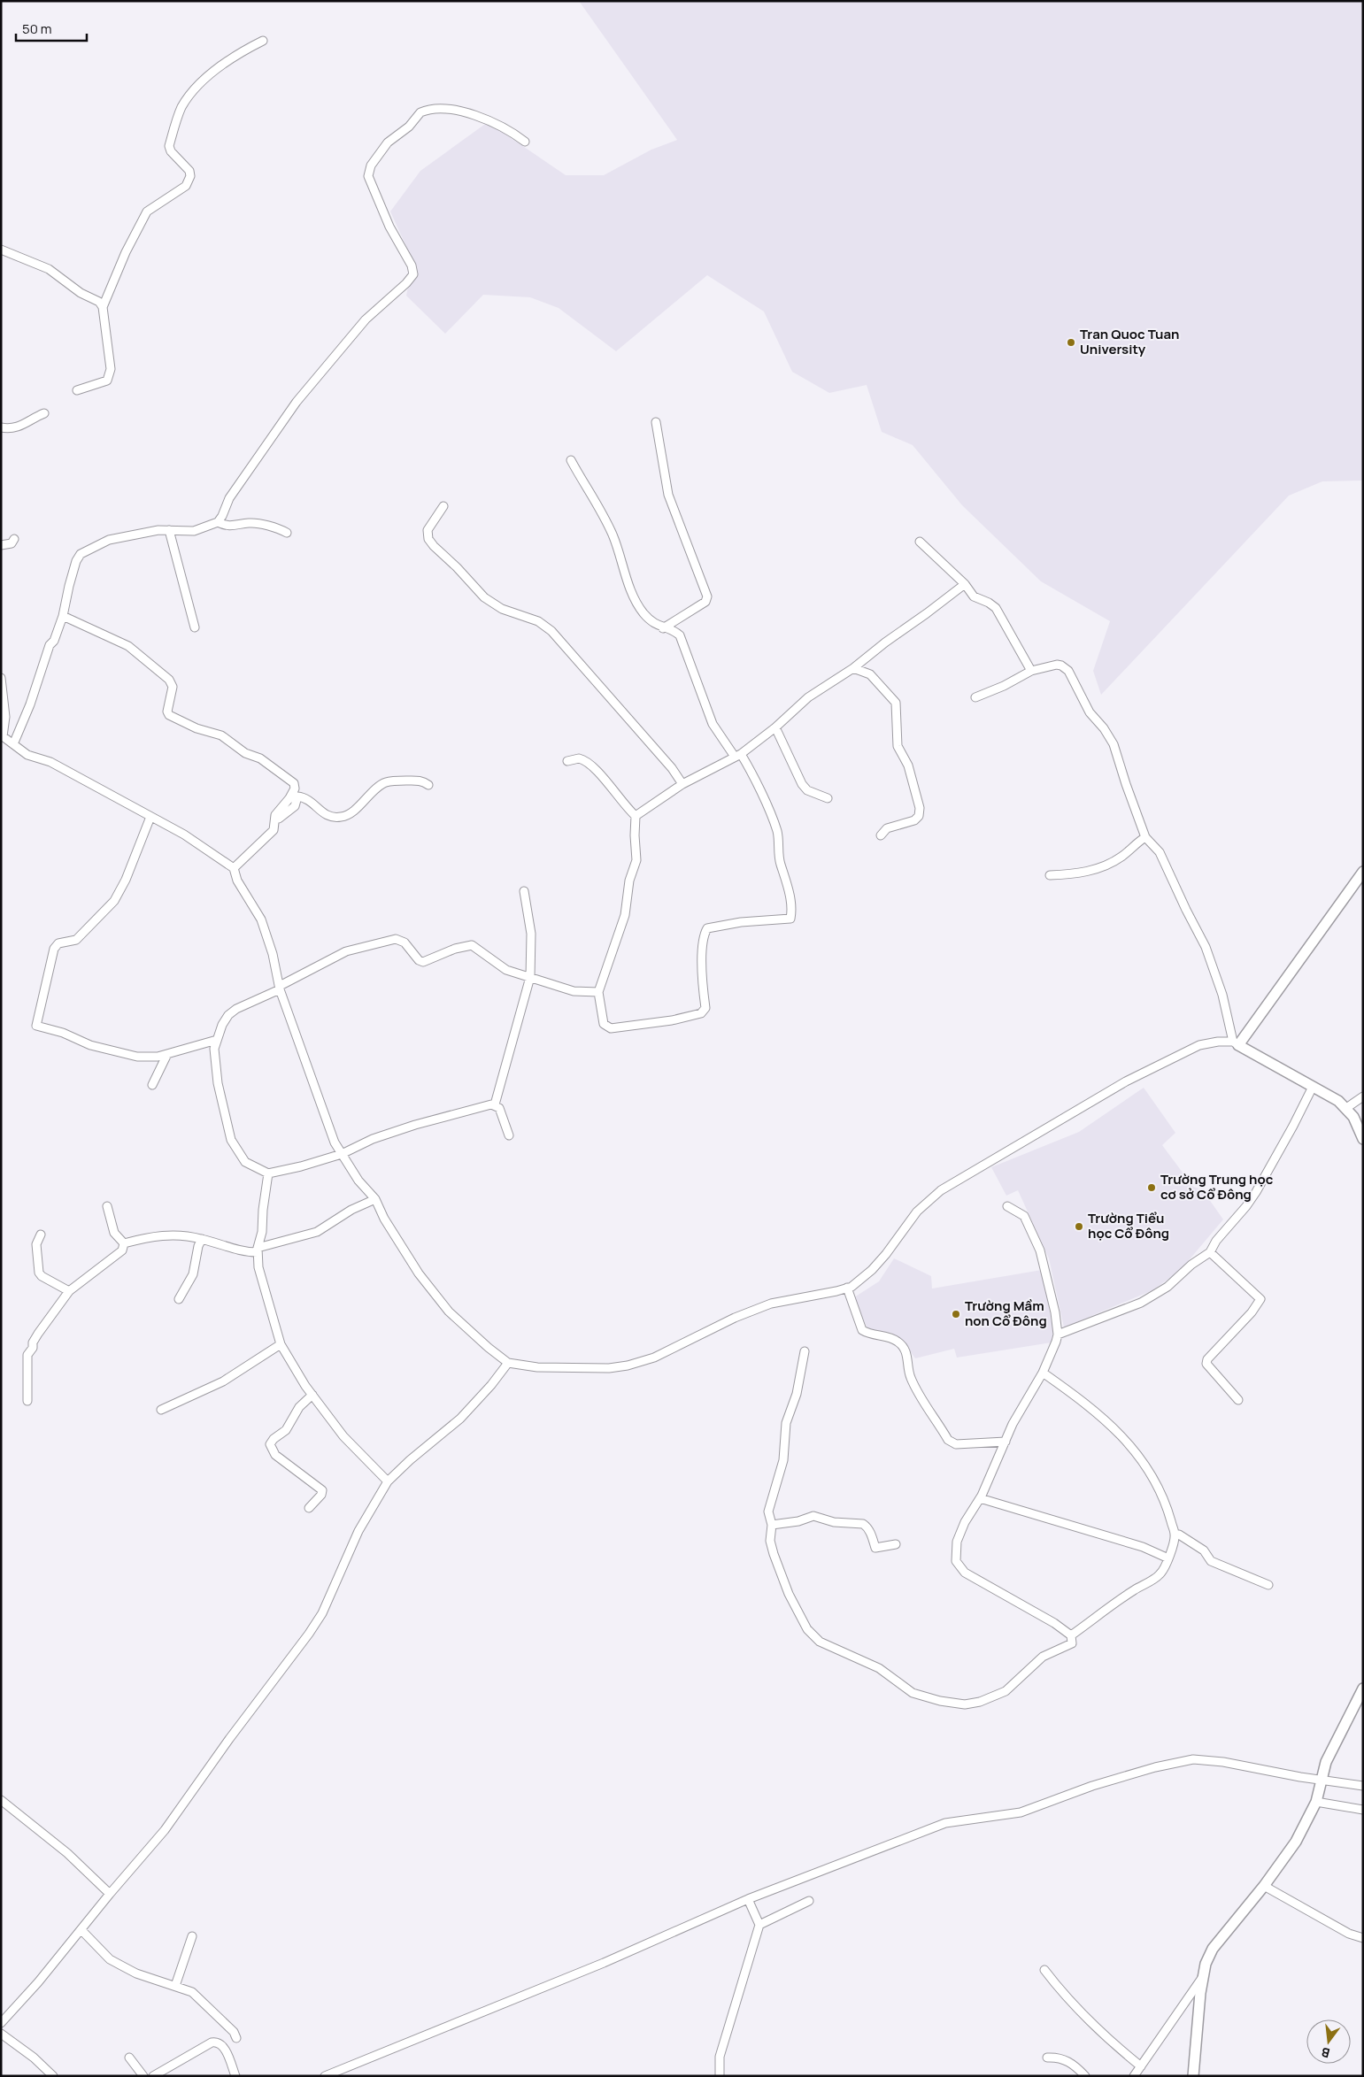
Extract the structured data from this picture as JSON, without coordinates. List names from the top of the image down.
{
  "places": [
    "Tran Quoc Tuan University",
    "Trường Trung học cơ sở Cổ Đông",
    "Trường Tiểu học Cổ Đông",
    "Trường Mầm non Cổ Đông"
  ],
  "scale_bar": "50 m",
  "north": "bottom"
}
